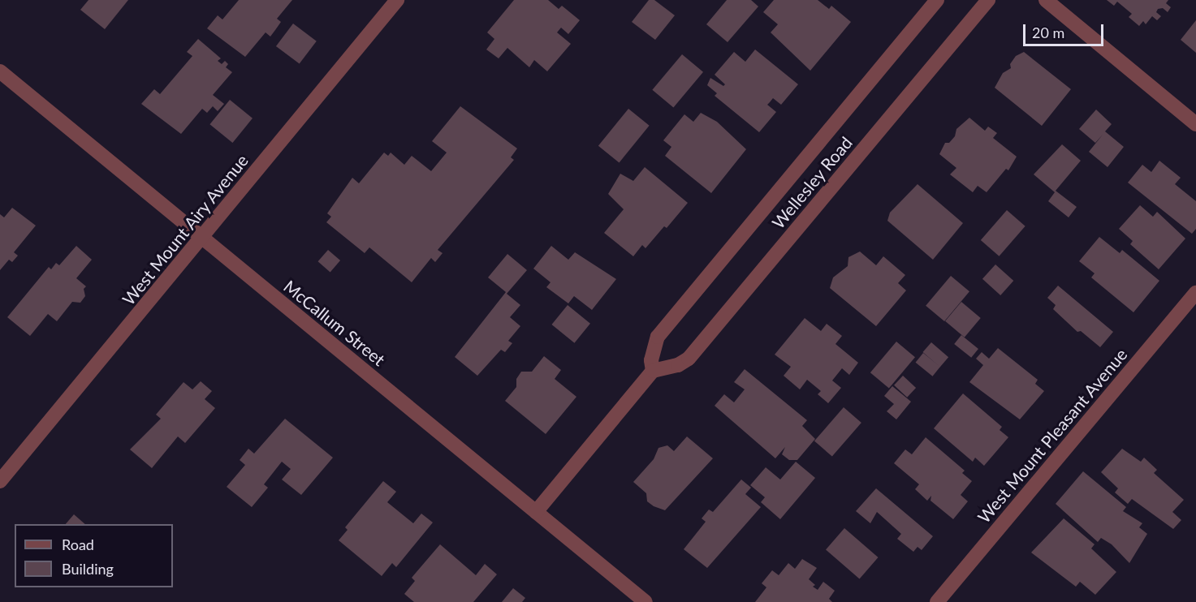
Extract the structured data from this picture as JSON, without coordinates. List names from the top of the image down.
{
  "streets": {
    "street": [
      "Wellesley Road",
      "West Mount Airy Avenue",
      "McCallum Street",
      "West Mount Pleasant Avenue"
    ]
  },
  "crossings": [
    ["West Mount Airy Avenue", "McCallum Street"]
  ],
  "legend": ["Road", "Building"],
  "scale_bar": "20 m"
}
